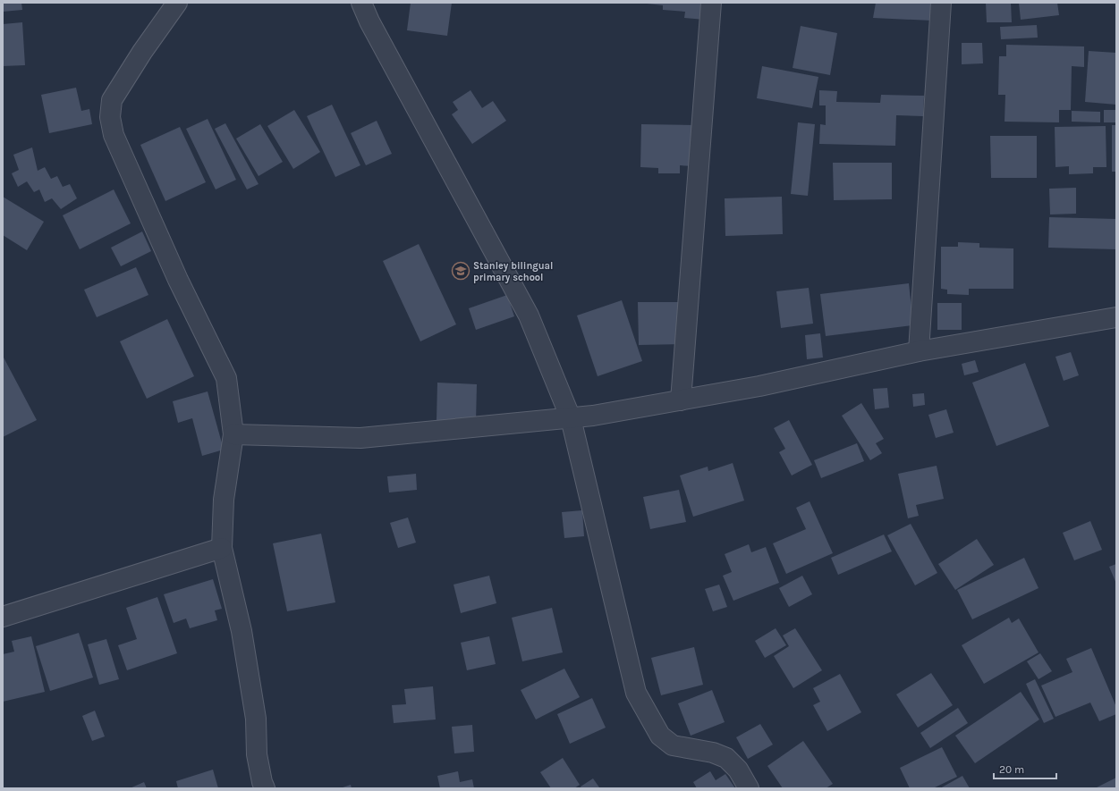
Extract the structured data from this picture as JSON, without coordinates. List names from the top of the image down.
{
  "places": {
    "school or university": ["Stanley bilingual primary school"]
  },
  "scale_bar": "20 m"
}
